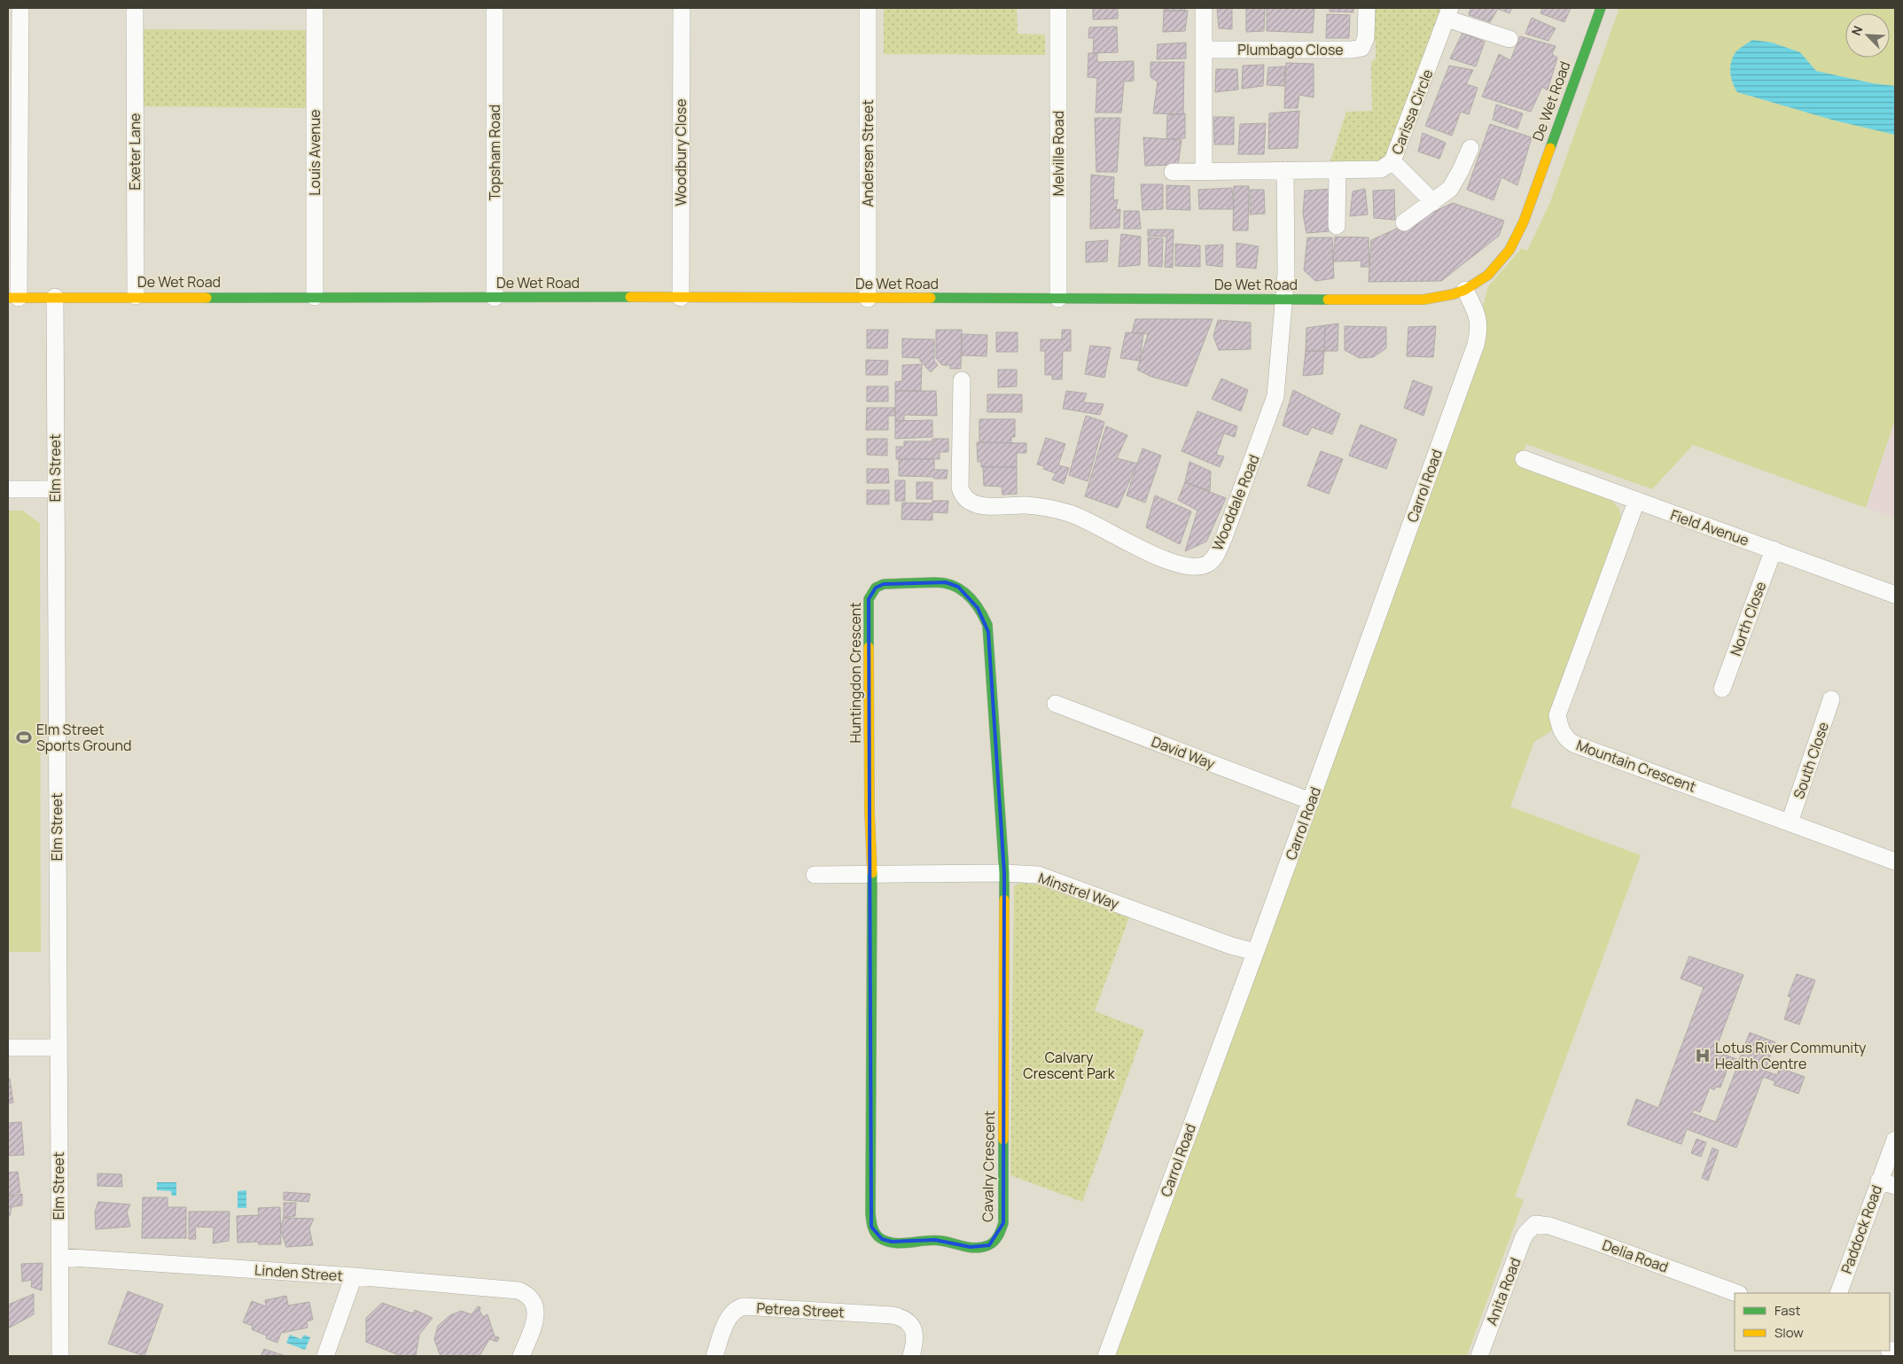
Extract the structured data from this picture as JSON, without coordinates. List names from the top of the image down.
{
  "streets": {
    "street": [
      "Plumbago Close",
      "De Wet Road",
      "Carissa Circle",
      "Exeter Lane",
      "Louis Avenue",
      "Topsham Road",
      "Woodbury Close",
      "Andersen Street",
      "Melville Road",
      "Elm Street",
      "Carrol Road",
      "Wooddale Road",
      "Field Avenue",
      "North Close",
      "Huntingdon Crescent",
      "David Way",
      "South Close",
      "Mountain Crescent",
      "Minstrel Way",
      "Cavalry Crescent",
      "Paddock Road",
      "Delia Road",
      "Linden Street",
      "Anita Road",
      "Petrea Street"
    ]
  },
  "crossings": [
    ["De Wet Road", "Exeter Lane"],
    ["De Wet Road", "Louis Avenue"],
    ["De Wet Road", "Topsham Road"],
    ["De Wet Road", "Woodbury Close"],
    ["De Wet Road", "Andersen Street"],
    ["De Wet Road", "Melville Road"],
    ["De Wet Road", "Elm Street"],
    ["De Wet Road", "Carrol Road"],
    ["De Wet Road", "Wooddale Road"],
    ["Elm Street", "Linden Street"],
    ["Carrol Road", "David Way"],
    ["Carrol Road", "Minstrel Way"],
    ["Field Avenue", "North Close"],
    ["Field Avenue", "Mountain Crescent"],
    ["Huntingdon Crescent", "Minstrel Way"],
    ["Huntingdon Crescent", "Cavalry Crescent"],
    ["South Close", "Mountain Crescent"],
    ["Minstrel Way", "Cavalry Crescent"],
    ["Delia Road", "Anita Road"]
  ],
  "parks": ["Calvary Crescent Park"],
  "places": {
    "sports": ["Elm Street Sports Ground"],
    "hospital": ["Lotus River Community Health Centre"]
  },
  "legend": ["Fast", "Slow"],
  "north": "top left"
}
